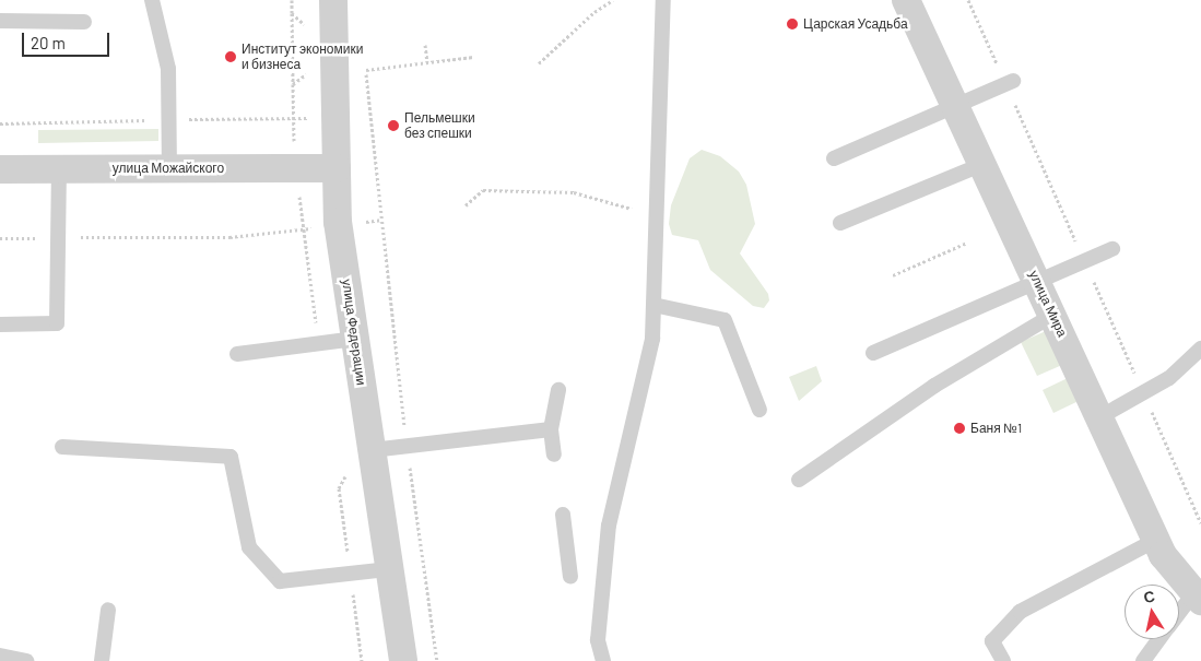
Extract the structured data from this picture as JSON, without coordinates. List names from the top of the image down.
{
  "streets": {
    "street": ["улица Можайского", "улица Мира", "улица Федерации"]
  },
  "crossings": [
    ["улица Можайского", "улица Федерации"]
  ],
  "places": [
    "Царская Усадьба",
    "Институт экономики и бизнеса",
    "Пельмешки без спешки",
    "Баня №1"
  ],
  "scale_bar": "20 m",
  "north": "top"
}
